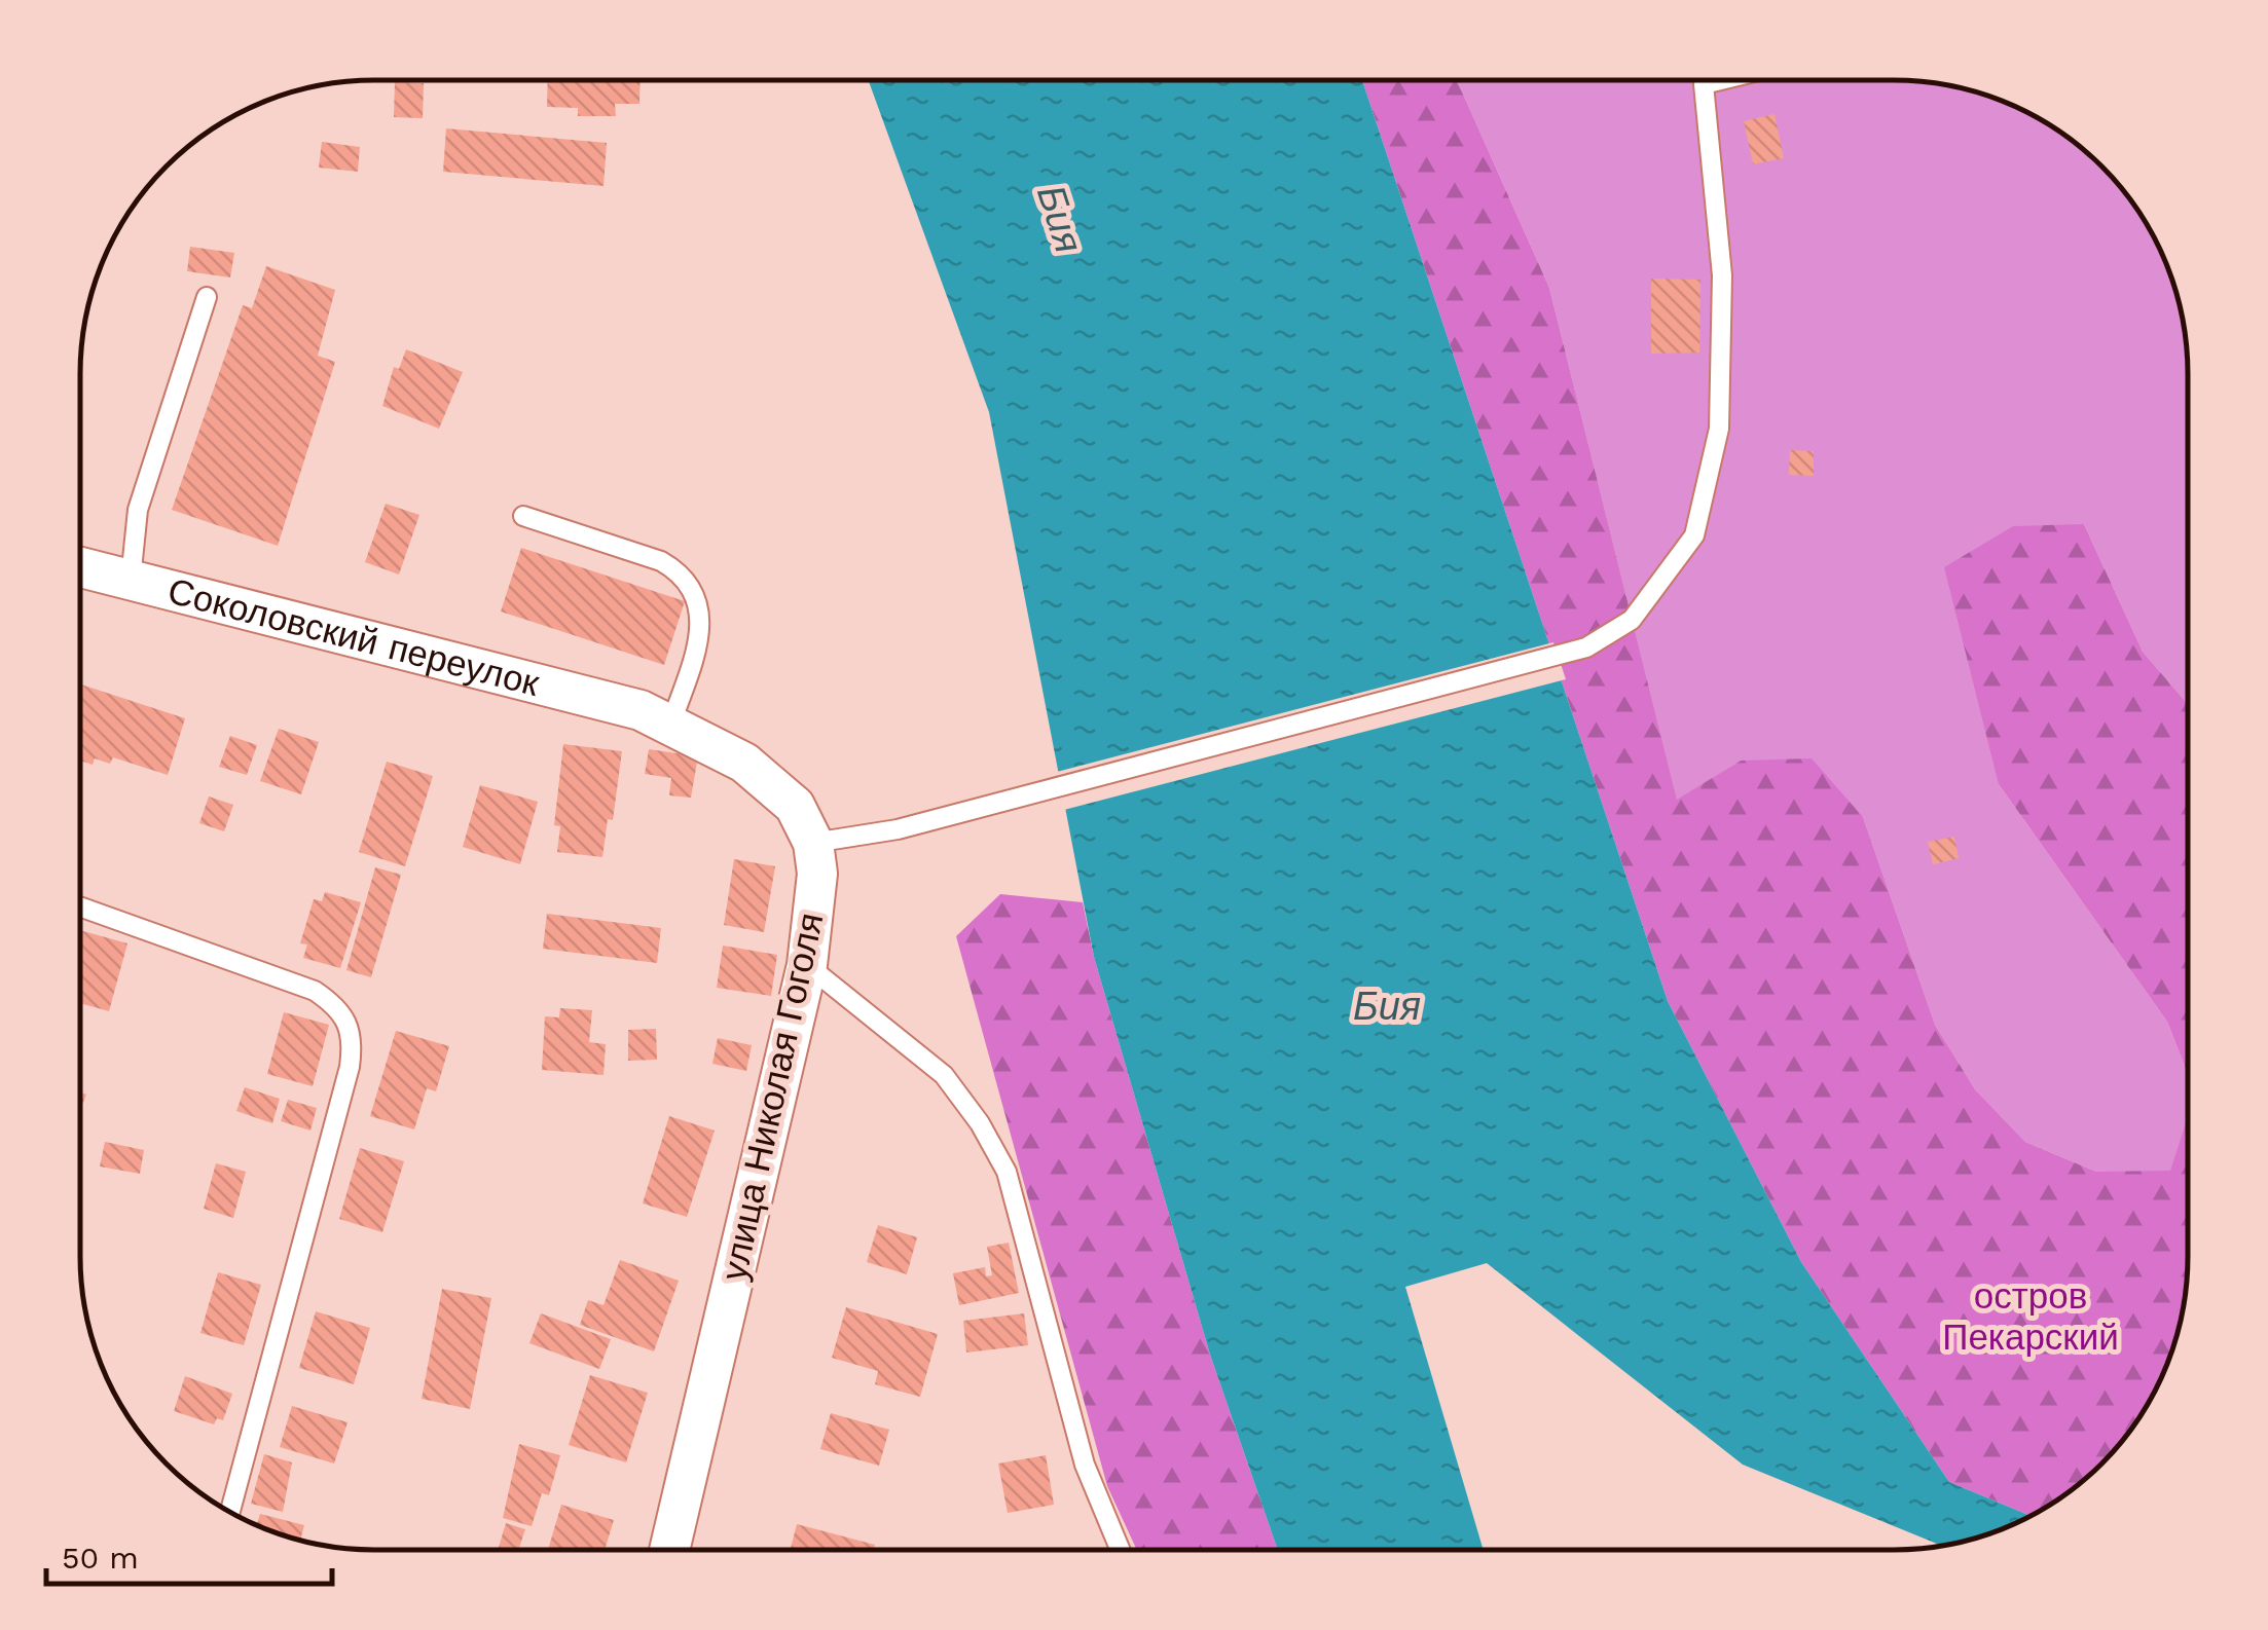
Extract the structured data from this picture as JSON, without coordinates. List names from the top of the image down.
{
  "streets": {
    "street": ["Соколовский переулок", "улица Николая Гоголя"]
  },
  "crossings": [
    ["Соколовский переулок", "улица Николая Гоголя"]
  ],
  "water": ["Бия"],
  "parks": ["остров Пекарский"],
  "scale_bar": "50 m"
}
